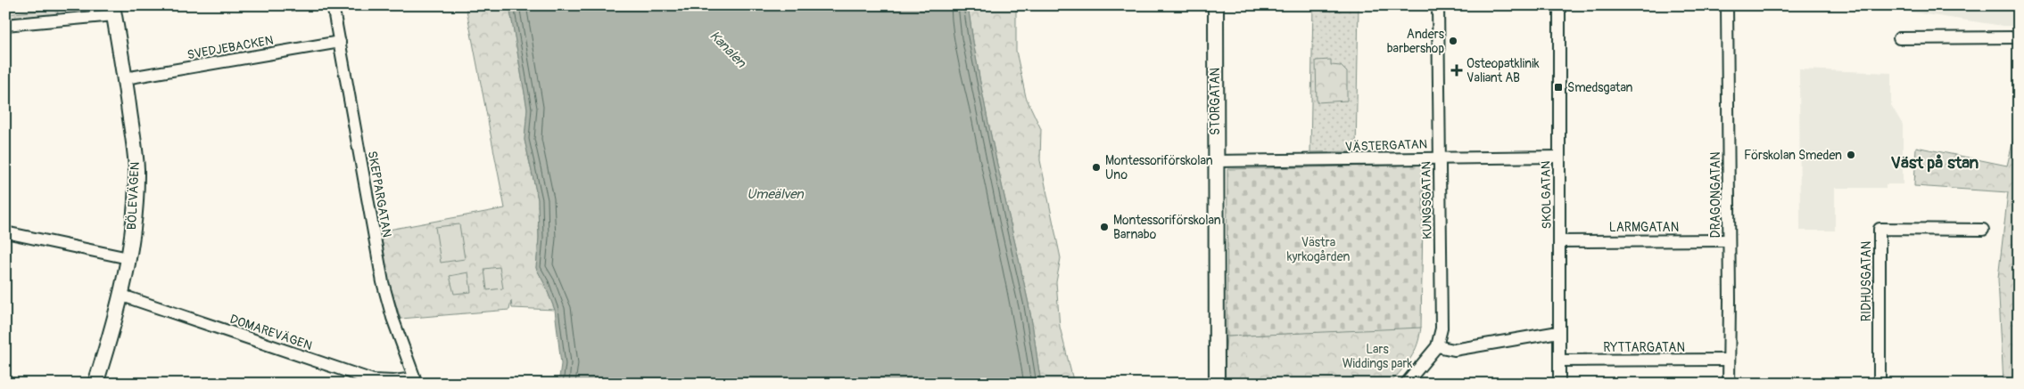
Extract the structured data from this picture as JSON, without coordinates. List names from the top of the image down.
{
  "streets": {
    "street": [
      "SVEDJEBACKEN",
      "STORGATAN",
      "VÄSTERGATAN",
      "SKEPPARGATAN",
      "SKOLGATAN",
      "DRAGONGATAN",
      "BÖLEVÄGEN",
      "KUNGSGATAN",
      "LARMGATAN",
      "RIDHUSGATAN",
      "DOMAREVÄGEN",
      "RYTTARGATAN"
    ]
  },
  "crossings": [
    ["SVEDJEBACKEN", "SKEPPARGATAN"],
    ["SVEDJEBACKEN", "BÖLEVÄGEN"],
    ["STORGATAN", "VÄSTERGATAN"],
    ["VÄSTERGATAN", "SKOLGATAN"],
    ["VÄSTERGATAN", "KUNGSGATAN"],
    ["SKEPPARGATAN", "DOMAREVÄGEN"],
    ["SKOLGATAN", "LARMGATAN"],
    ["SKOLGATAN", "RYTTARGATAN"],
    ["DRAGONGATAN", "LARMGATAN"],
    ["DRAGONGATAN", "RYTTARGATAN"],
    ["BÖLEVÄGEN", "DOMAREVÄGEN"]
  ],
  "districts": ["Väst på stan"],
  "water": ["Kanalen", "Umeälven"],
  "parks": ["Västra kyrkogården", "Lars Widdings park"],
  "places": {
    "other": [
      "Anders barbershop",
      "Förskolan Smeden",
      "Montessoriförskolan Uno",
      "Montessoriförskolan Barnabo"
    ],
    "health": ["Osteopatklinik Valiant AB"],
    "transit": ["Smedsgatan"]
  }
}
